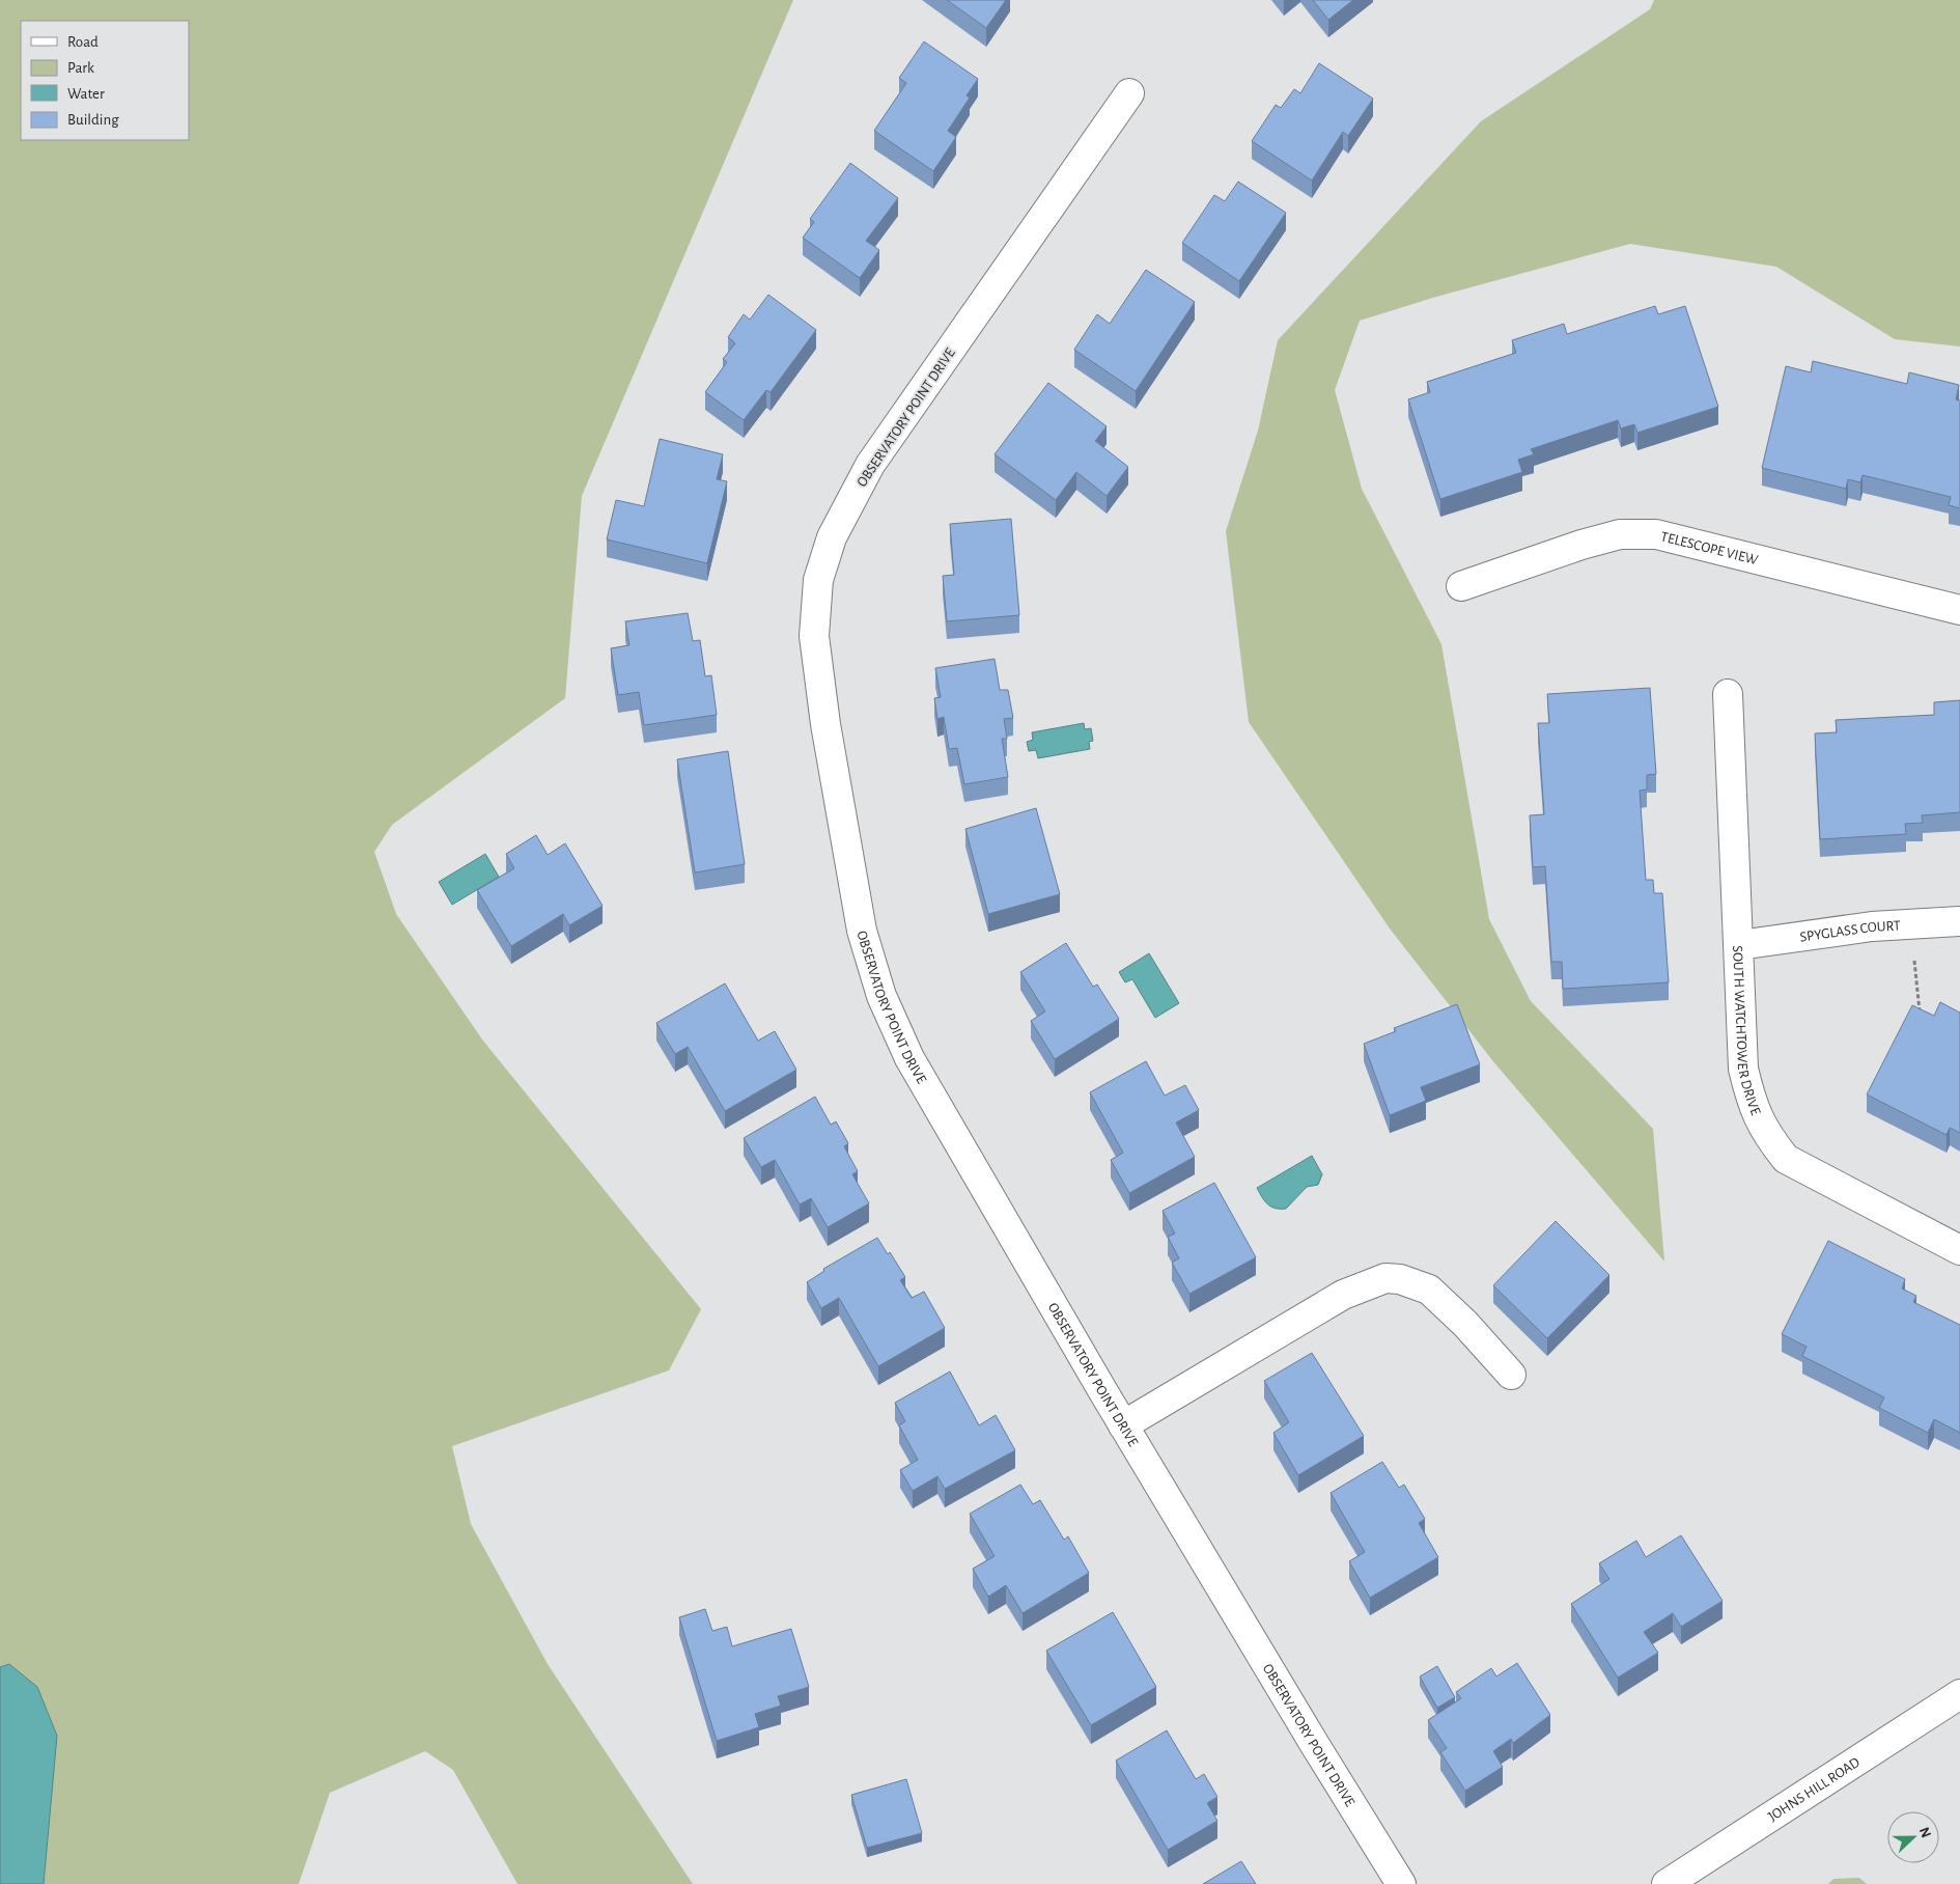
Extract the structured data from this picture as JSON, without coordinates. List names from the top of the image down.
{
  "streets": {
    "street": [
      "OBSERVATORY POINT DRIVE",
      "TELESCOPE VIEW",
      "SPYGLASS COURT",
      "SOUTH WATCHTOWER DRIVE",
      "JOHNS HILL ROAD"
    ]
  },
  "crossings": [
    ["SPYGLASS COURT", "SOUTH WATCHTOWER DRIVE"]
  ],
  "legend": [
    "Road",
    "Park",
    "Water",
    "Building"
  ],
  "north": "right"
}
